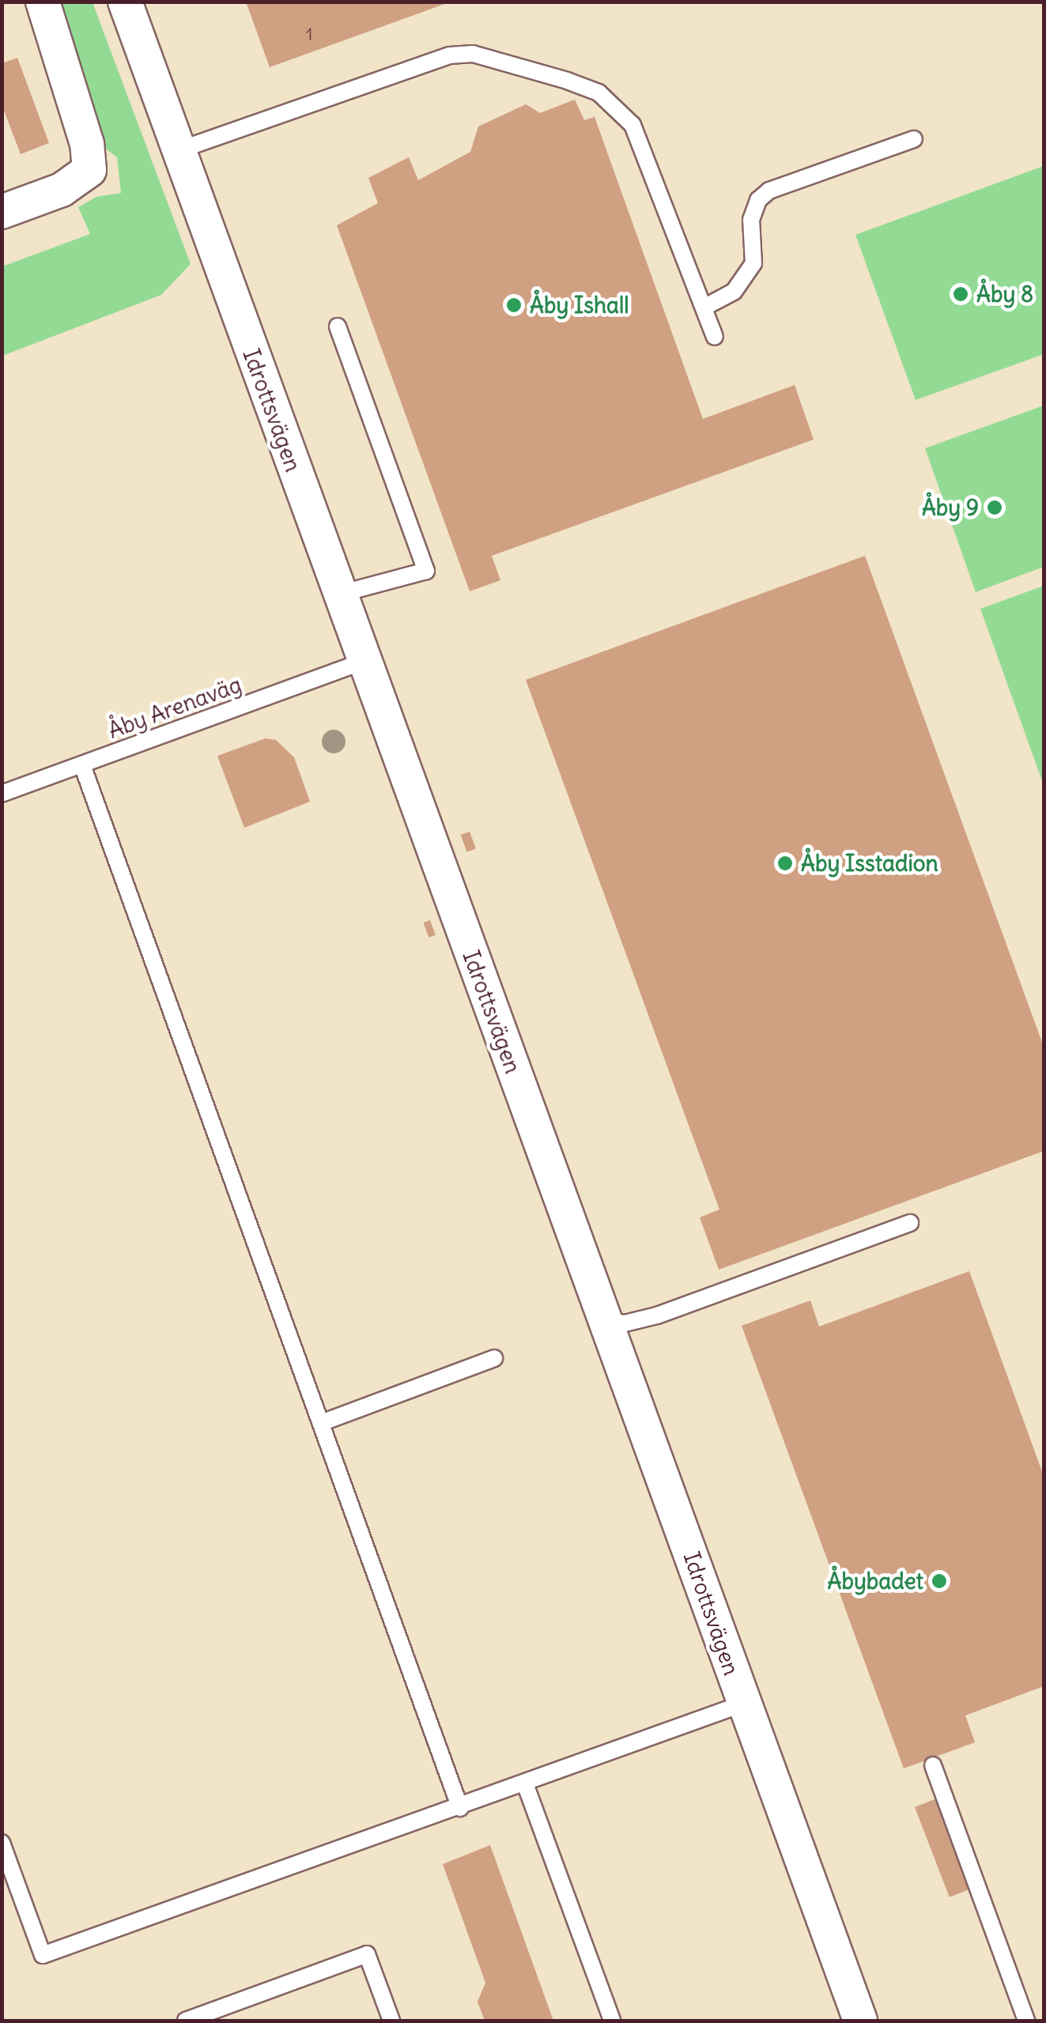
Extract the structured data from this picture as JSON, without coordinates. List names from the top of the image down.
{
  "streets": {
    "street": ["Idrottsvägen"],
    "lane": ["Åby Arenaväg"]
  },
  "crossings": [
    ["Idrottsvägen", "Åby Arenaväg"]
  ],
  "places": [
    "Åby 8",
    "Åby Ishall",
    "Åby 9",
    "Åby Isstadion",
    "Åbybadet"
  ],
  "house_numbers": ["1"]
}
